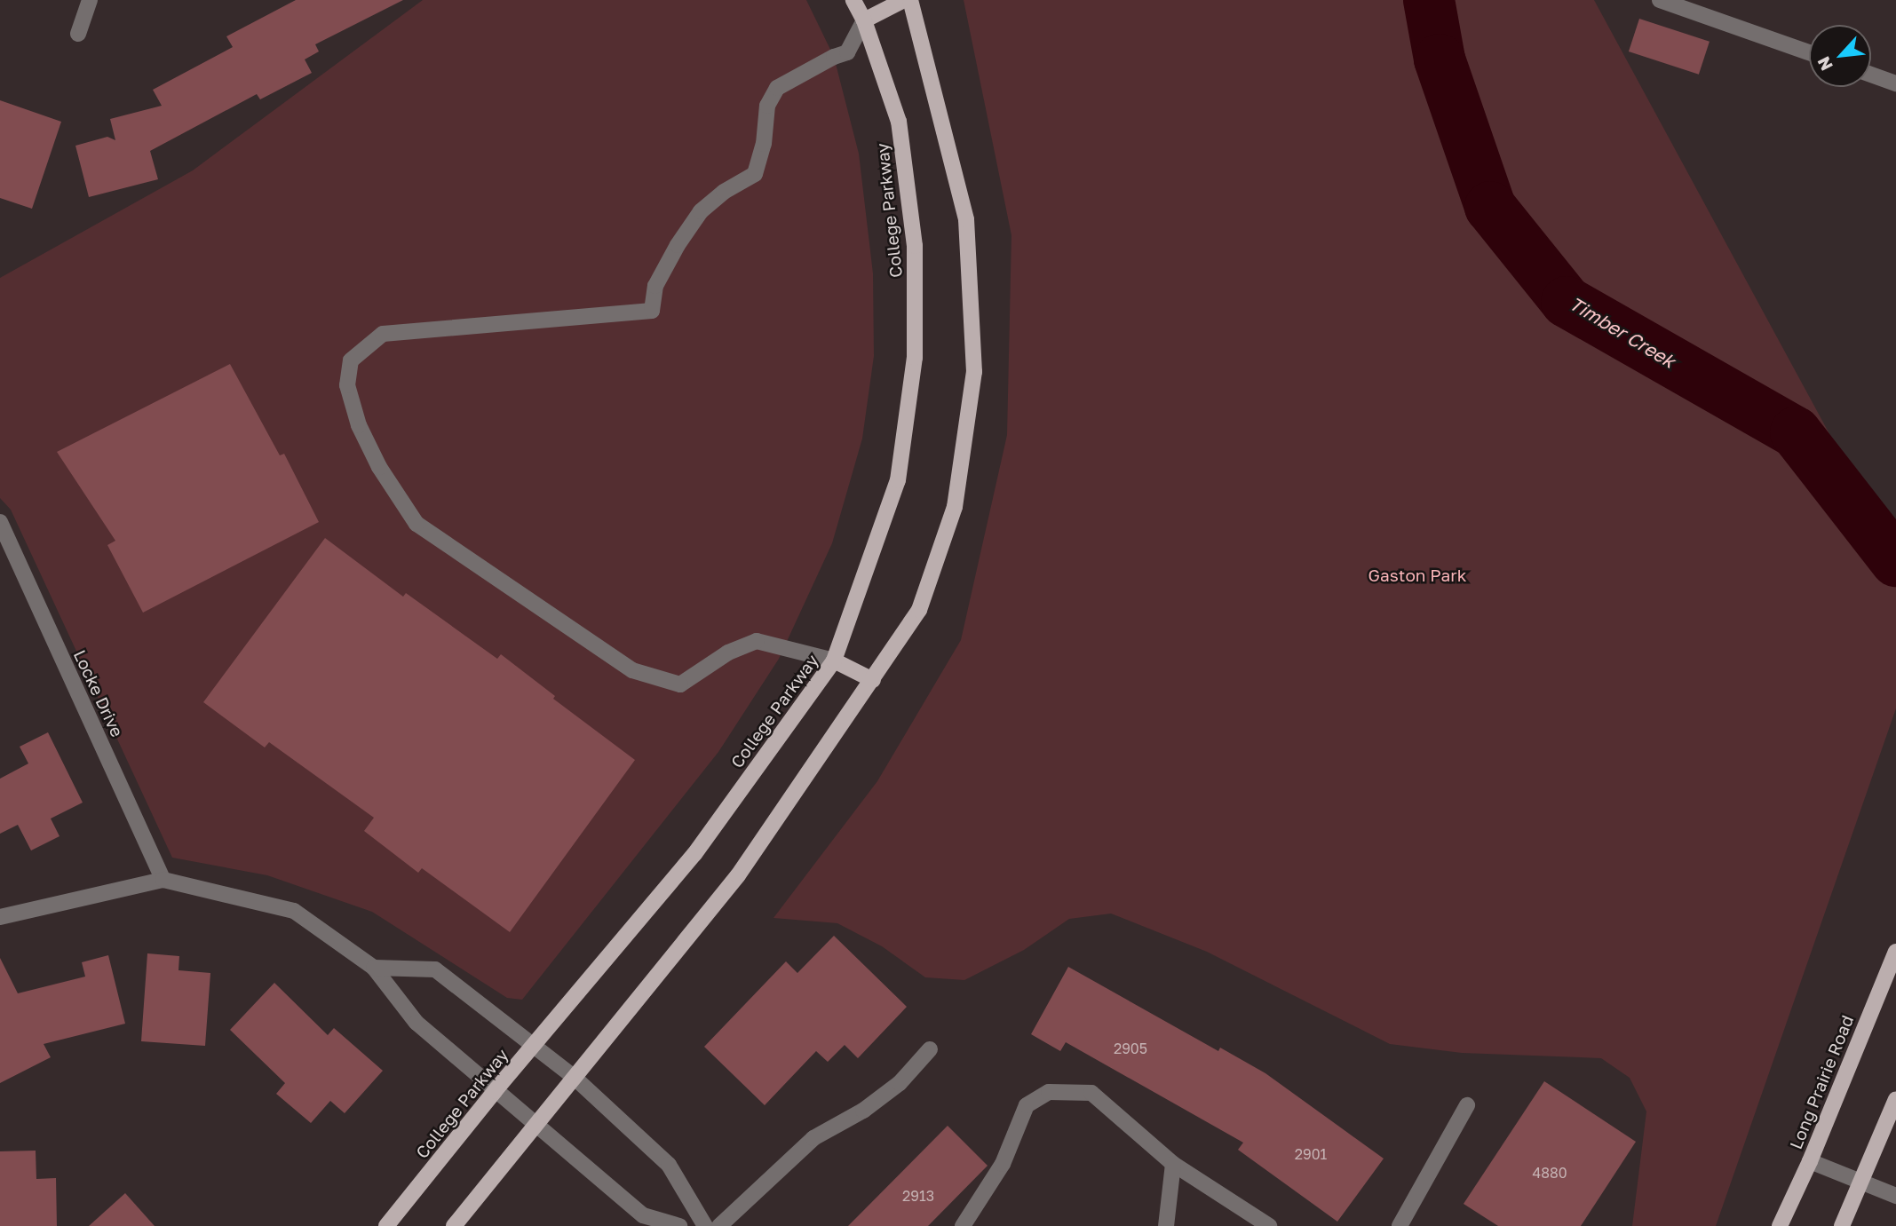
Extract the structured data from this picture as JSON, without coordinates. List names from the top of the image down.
{
  "streets": {
    "main road": ["College Parkway", "Long Prairie Road"],
    "street": ["Locke Drive"]
  },
  "water": ["Timber Creek"],
  "parks": ["Gaston Park"],
  "house_numbers": [
    "2905",
    "2901",
    "4880",
    "2913"
  ],
  "north": "bottom left"
}
